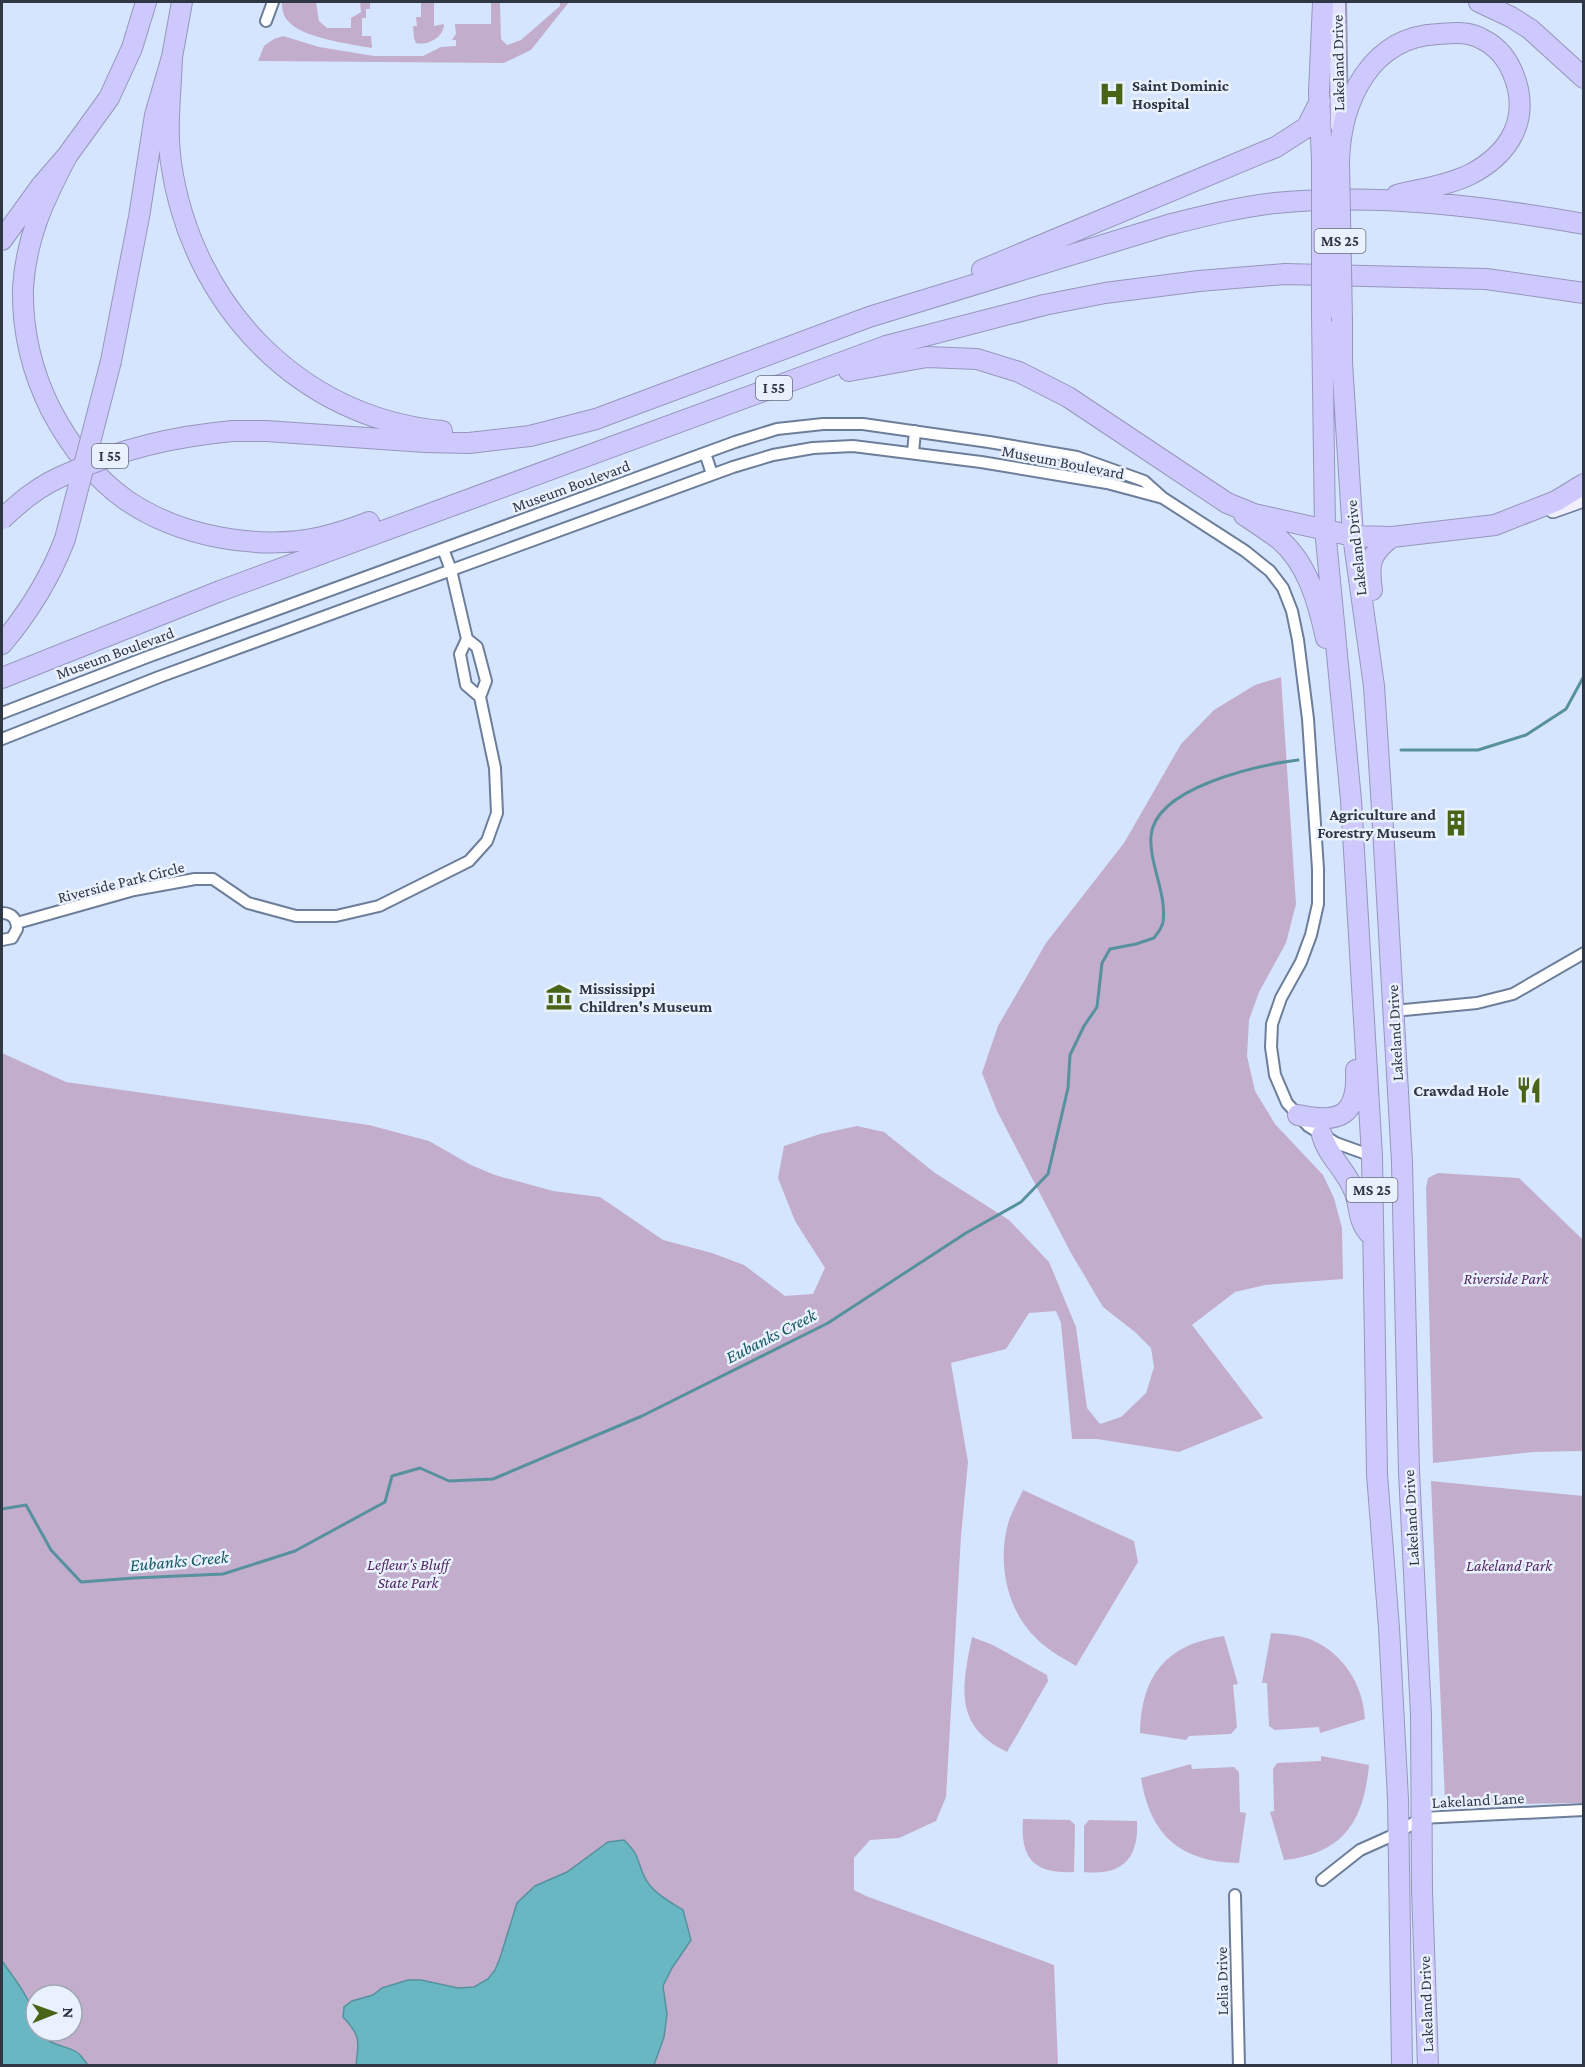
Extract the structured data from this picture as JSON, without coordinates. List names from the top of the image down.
{
  "streets": {
    "highway": ["Lakeland Drive", "MS 25", "I 55"],
    "street": [
      "Museum Boulevard",
      "Riverside Park Circle",
      "Lakeland Lane",
      "Lelia Drive"
    ]
  },
  "crossings": [
    ["Lakeland Drive", "Museum Boulevard"],
    ["Lakeland Drive", "Lakeland Lane"],
    ["Museum Boulevard", "Riverside Park Circle"]
  ],
  "water": ["Eubanks Creek"],
  "parks": ["Riverside Park", "Lefleur's Bluff State Park", "Lakeland Park"],
  "places": {
    "hospital": ["Saint Dominic Hospital"],
    "building": ["Agriculture and Forestry Museum"],
    "museum": ["Mississippi Children's Museum"],
    "restaurant": ["Crawdad Hole"]
  },
  "north": "right"
}
